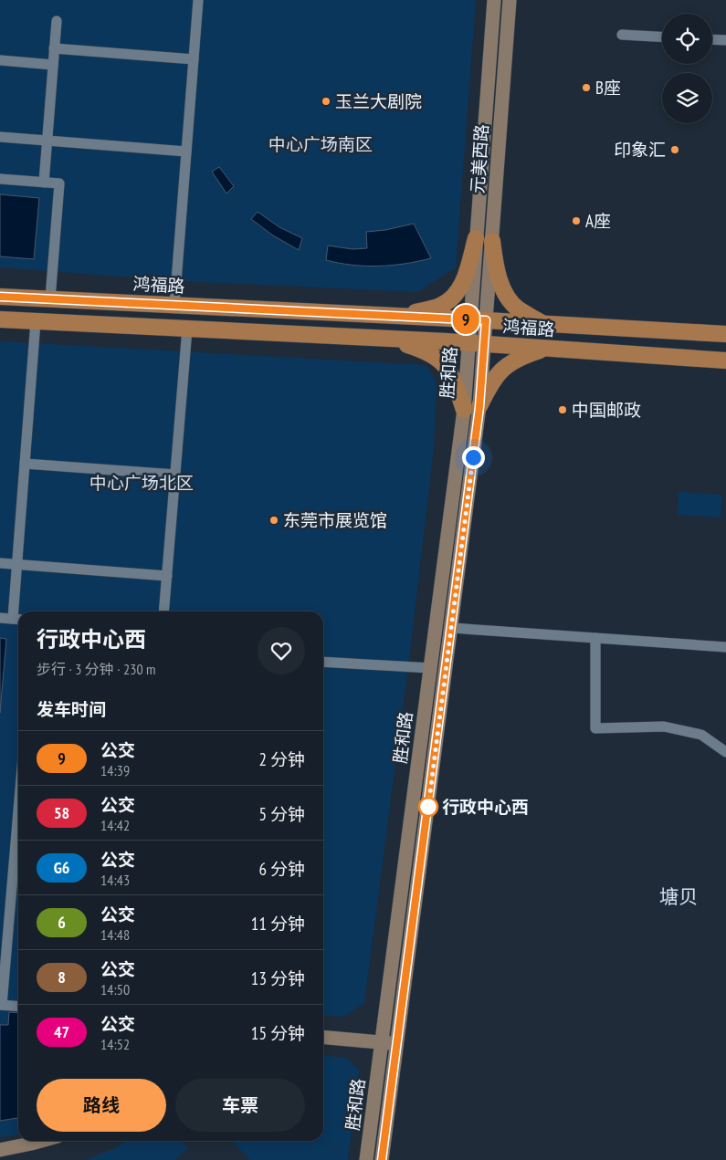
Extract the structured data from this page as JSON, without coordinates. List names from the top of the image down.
{
  "streets": {
    "main road": ["元美西路", "鸿福路", "胜和路"]
  },
  "crossings": [
    ["元美西路", "鸿福路"],
    ["元美西路", "胜和路"],
    ["鸿福路", "胜和路"]
  ],
  "districts": ["塘贝"],
  "parks": ["中心广场南区", "中心广场北区"],
  "places": [
    "B座",
    "玉兰大剧院",
    "印象汇",
    "A座",
    "中国邮政",
    "东莞市展览馆",
    "行政中心西"
  ],
  "lines": ["bus line 9"],
  "page": {
    "on_map": "9",
    "heading": [
      ["行政中心西", "步行 · 3 分钟 · 230 m"],
      "发车时间"
    ],
    "list": [
      {
        "mark": "9",
        "name": "公交",
        "note": "14:39",
        "value": "2 分钟"
      },
      {
        "mark": "58",
        "name": "公交",
        "note": "14:42",
        "value": "5 分钟"
      },
      {
        "mark": "G6",
        "name": "公交",
        "note": "14:43",
        "value": "6 分钟"
      },
      {
        "mark": "6",
        "name": "公交",
        "note": "14:48",
        "value": "11 分钟"
      },
      {
        "mark": "8",
        "name": "公交",
        "note": "14:50",
        "value": "13 分钟"
      },
      {
        "mark": "47",
        "name": "公交",
        "note": "14:52",
        "value": "15 分钟"
      }
    ],
    "buttons": ["路线", "车票"]
  }
}
